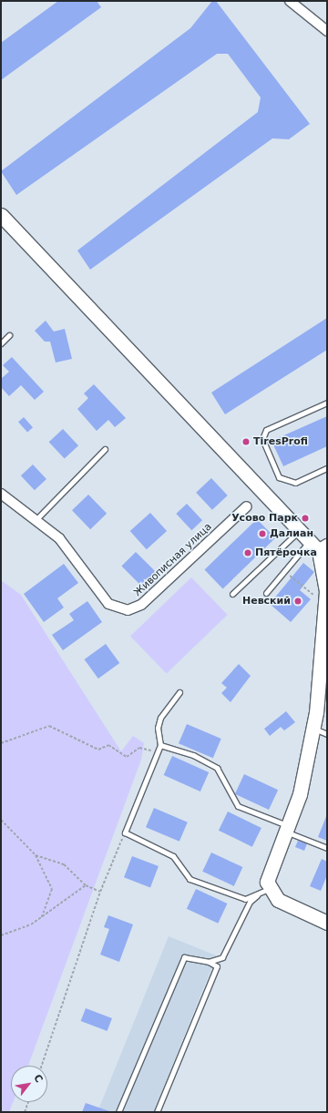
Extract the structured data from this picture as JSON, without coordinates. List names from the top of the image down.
{
  "streets": {
    "street": ["Живописная улица"]
  },
  "places": [
    "TiresProfi",
    "Усово Парк",
    "Далиан",
    "Пятёрочка",
    "Невский"
  ],
  "north": "top right"
}
